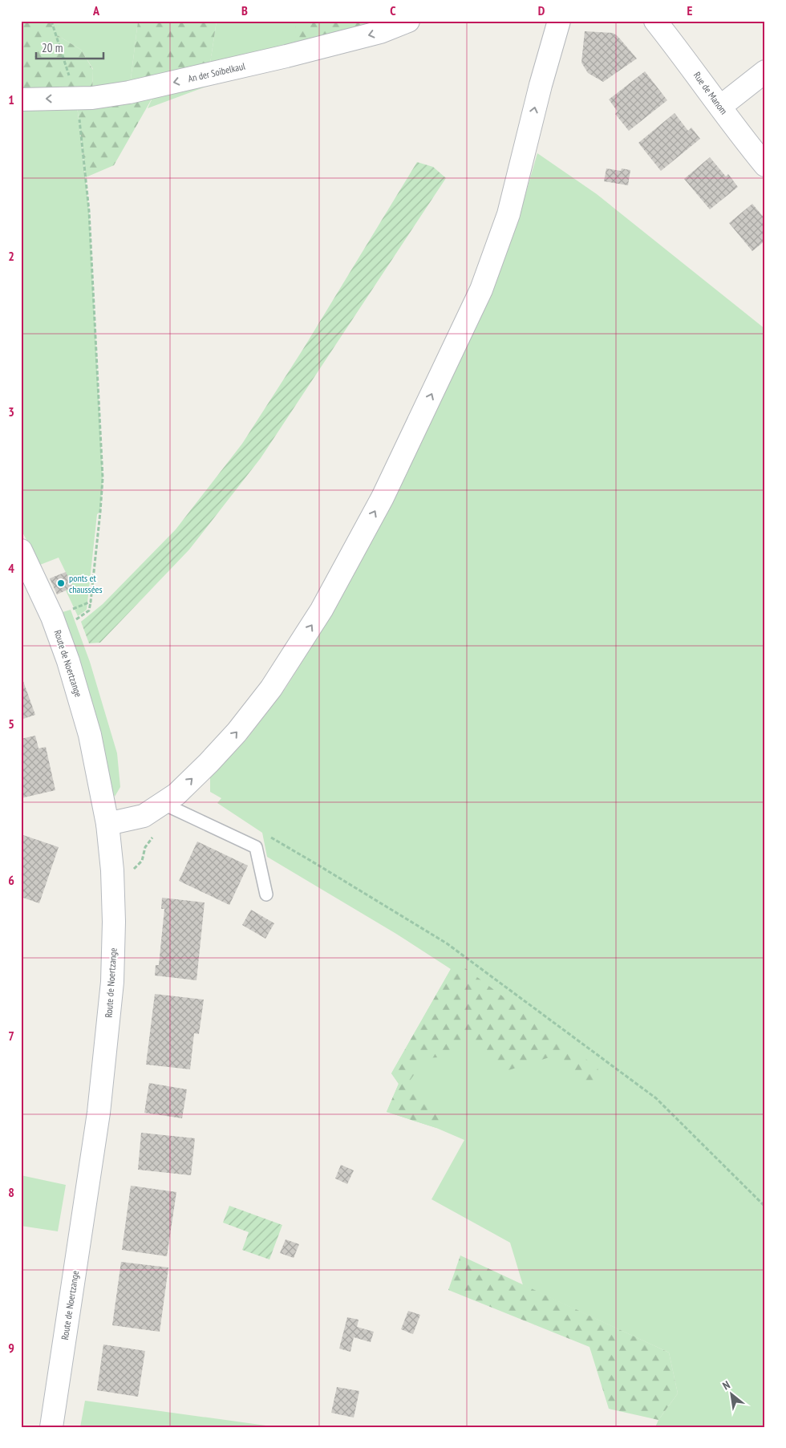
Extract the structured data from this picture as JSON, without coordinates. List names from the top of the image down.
{
  "streets": {
    "street": ["An der Soibelkaul", "Rue de Manom", "Route de Noertzange"]
  },
  "one_way": ["An der Soibelkaul"],
  "places": ["ponts et chaussées"],
  "scale_bar": "20 m",
  "north": "top left",
  "grid": {
    "columns": [
      "A",
      "B",
      "C",
      "D",
      "E"
    ],
    "rows": [
      "1",
      "2",
      "3",
      "4",
      "5",
      "6",
      "7",
      "8",
      "9"
    ]
  }
}
